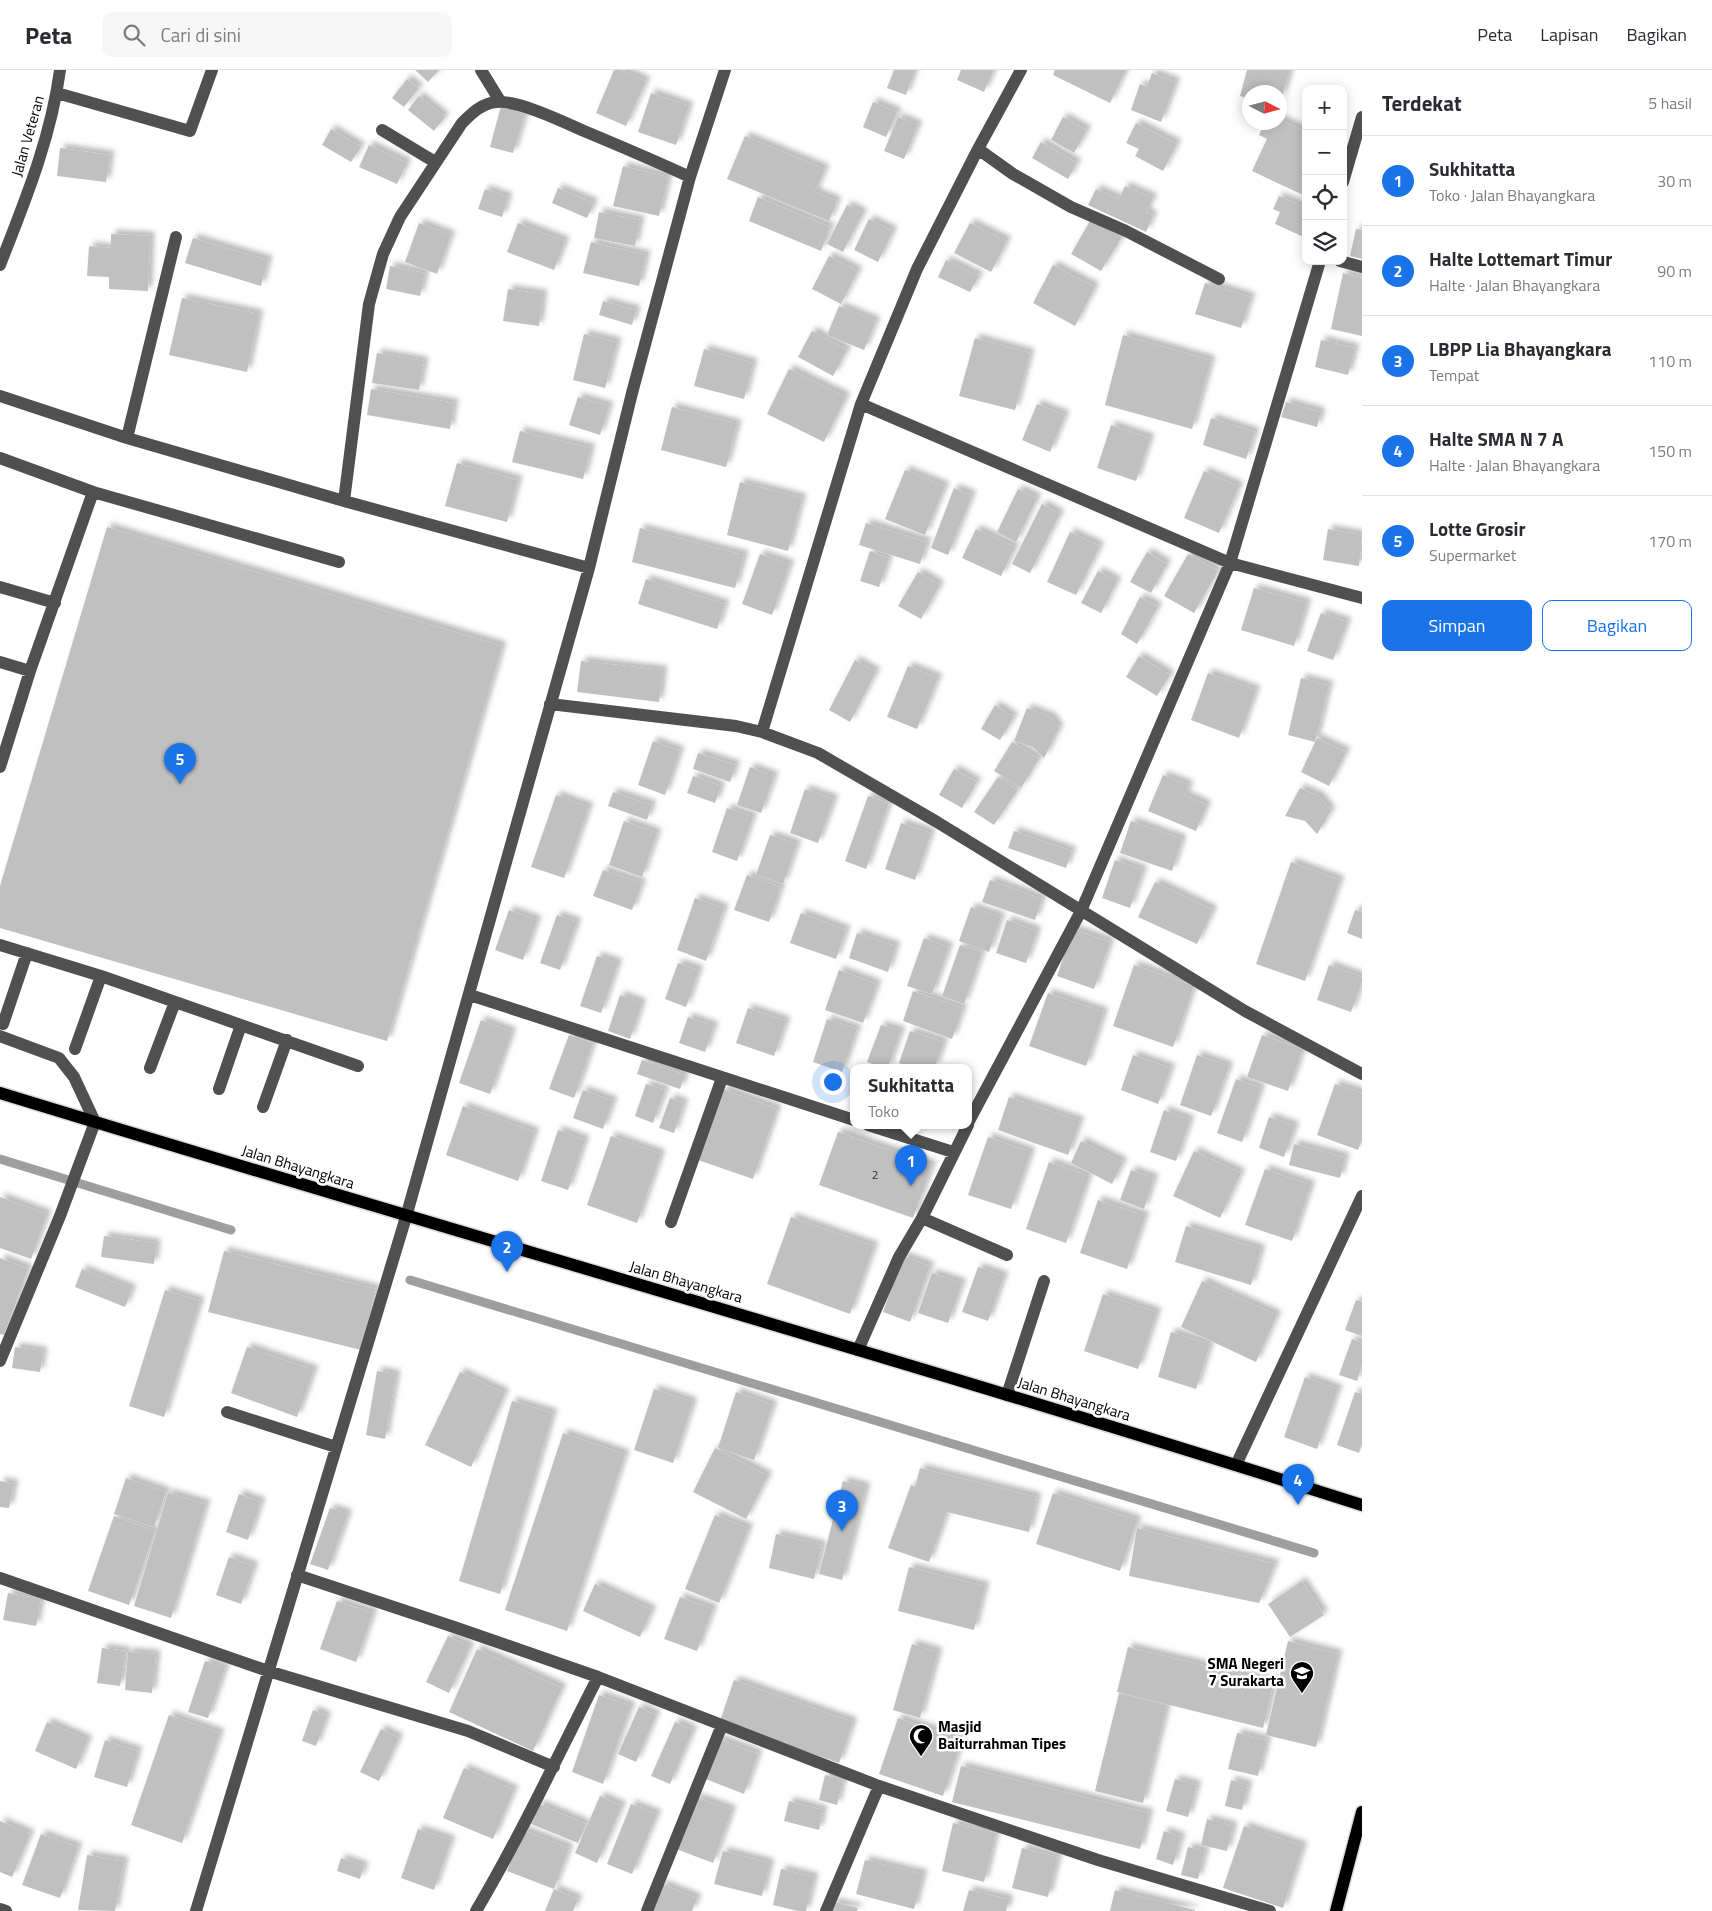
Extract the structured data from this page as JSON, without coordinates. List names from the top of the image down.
{
  "streets": {
    "main road": ["Jalan Bhayangkara"],
    "street": ["Jalan Veteran"]
  },
  "places": {
    "school or university": ["SMA Negeri 7 Surakarta"],
    "mosque": ["Masjid Baiturrahman Tipes"]
  },
  "house_numbers": ["2"],
  "north": "right",
  "page": {
    "header": "Peta",
    "search": "Cari di sini",
    "nav": ["Peta", "Lapisan", "Bagikan"],
    "heading": ["Terdekat", "5 hasil"],
    "map_buttons": ["+", "−"],
    "list": [
      {
        "mark": "1",
        "name": "Sukhitatta",
        "note": "Toko · Jalan Bhayangkara",
        "value": "30 m"
      },
      {
        "mark": "2",
        "name": "Halte Lottemart Timur",
        "note": "Halte · Jalan Bhayangkara",
        "value": "90 m"
      },
      {
        "mark": "3",
        "name": "LBPP Lia Bhayangkara",
        "note": "Tempat",
        "value": "110 m"
      },
      {
        "mark": "4",
        "name": "Halte SMA N 7 A",
        "note": "Halte · Jalan Bhayangkara",
        "value": "150 m"
      },
      {
        "mark": "5",
        "name": "Lotte Grosir",
        "note": "Supermarket",
        "value": "170 m"
      }
    ],
    "buttons": ["Simpan", "Bagikan"],
    "pins": [
      "5",
      "1",
      "2",
      "4",
      "3"
    ],
    "popup": ["Sukhitatta", "Toko"]
  }
}
